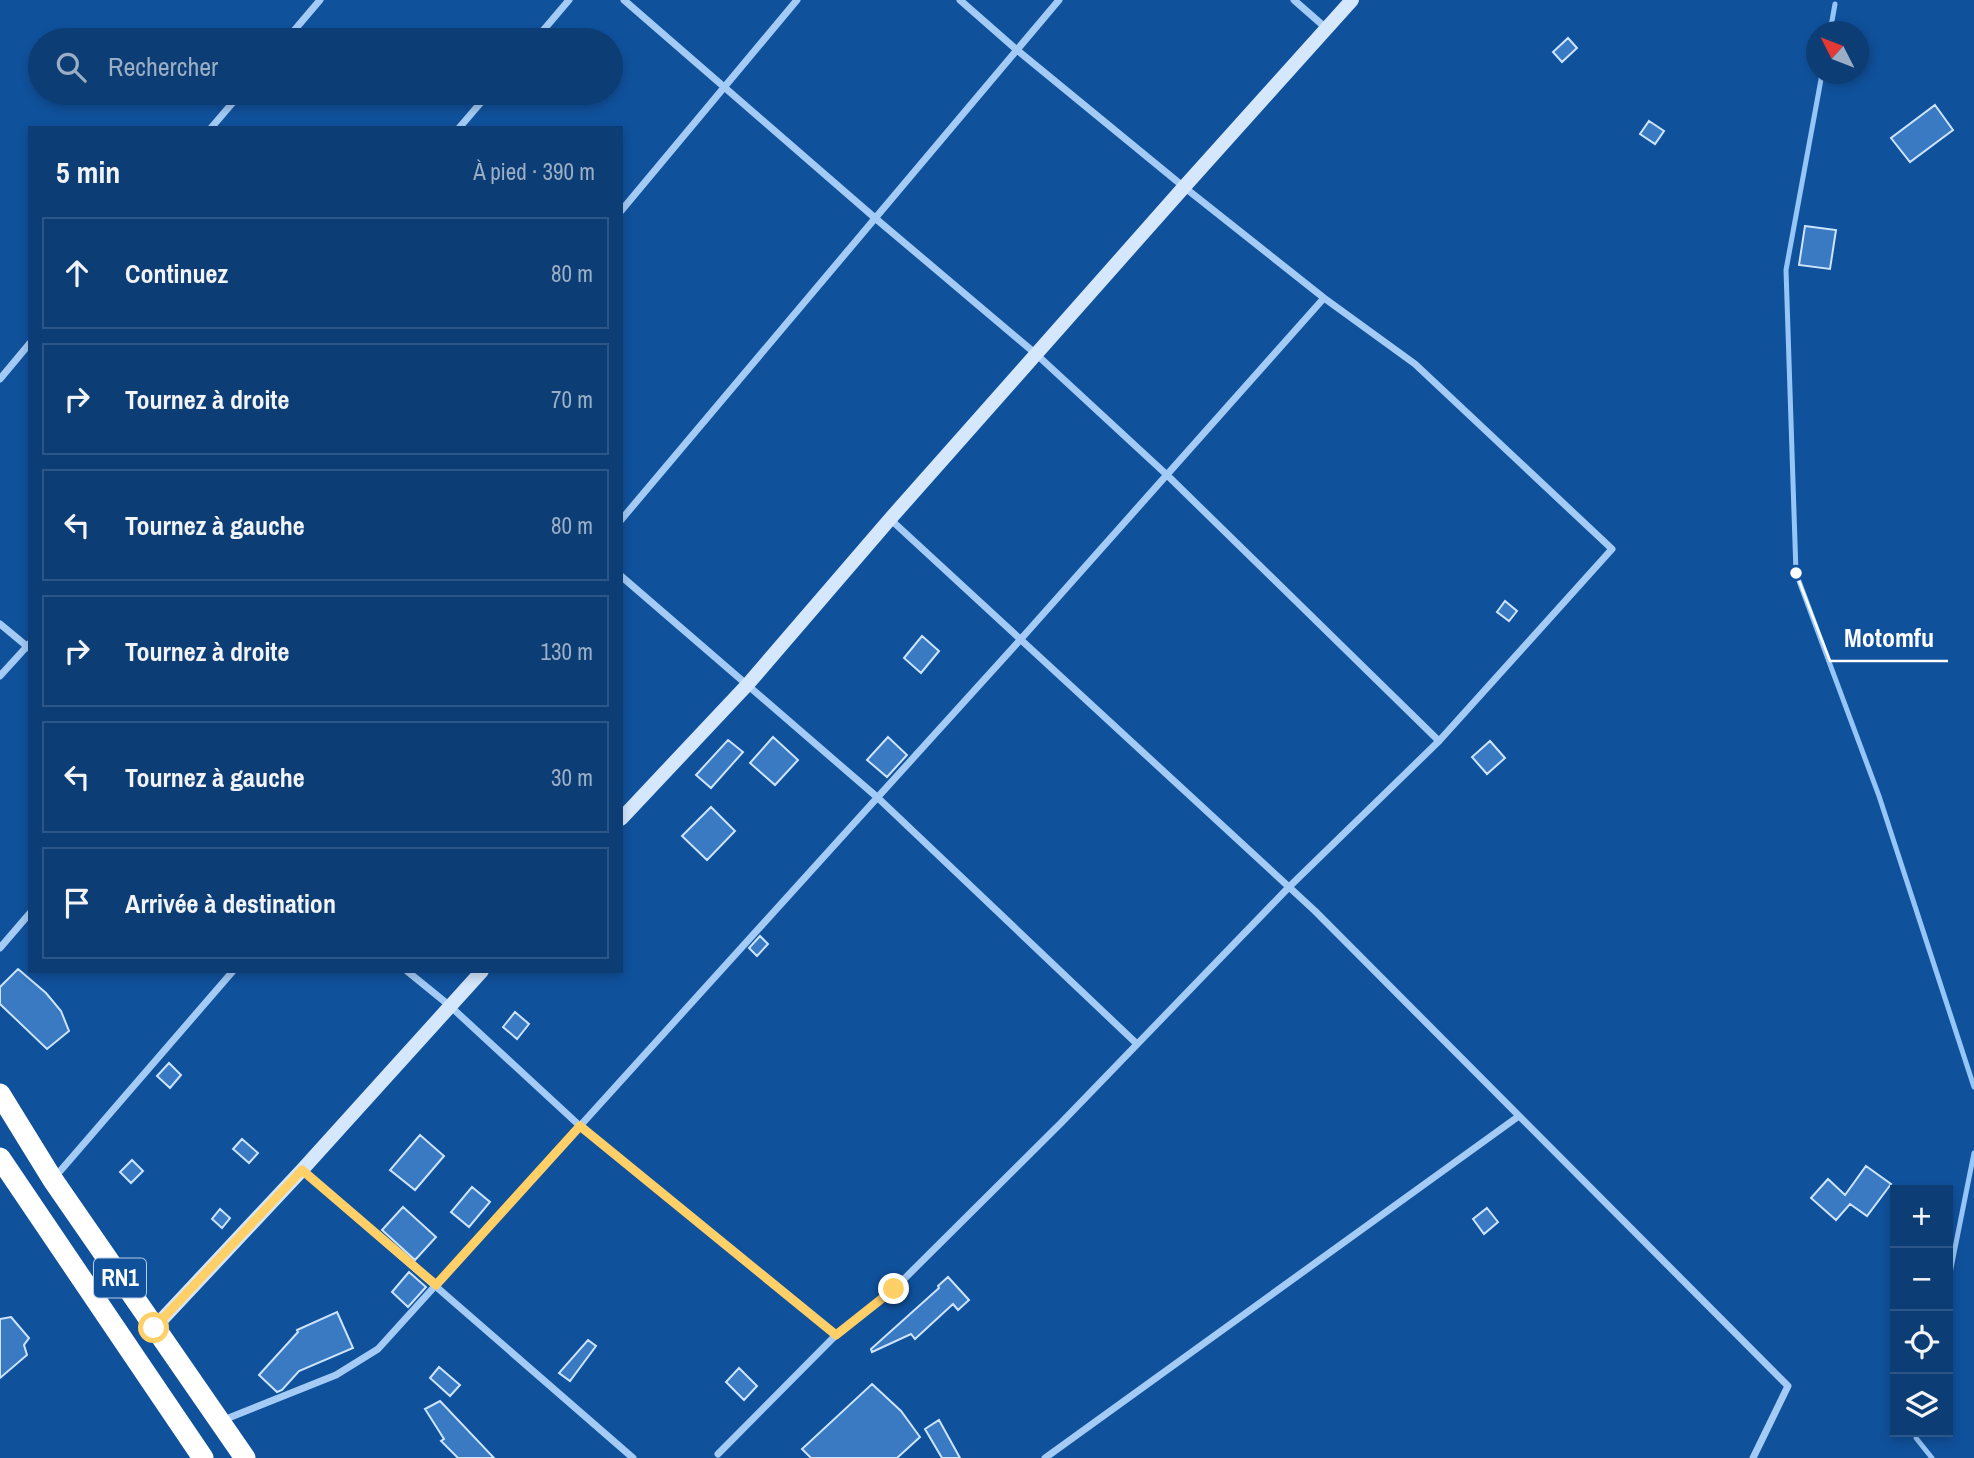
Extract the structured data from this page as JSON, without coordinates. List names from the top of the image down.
{
  "streets": {
    "highway": ["RN1"]
  },
  "places": ["Motomfu"],
  "north": "top left",
  "page": {
    "search": "Rechercher",
    "heading": ["5 min", "À pied · 390 m"],
    "list": [
      ["Continuez", "80 m"],
      ["Tournez à droite", "70 m"],
      ["Tournez à gauche", "80 m"],
      ["Tournez à droite", "130 m"],
      ["Tournez à gauche", "30 m"],
      "Arrivée à destination"
    ],
    "map_buttons": ["+", "−"]
  }
}
